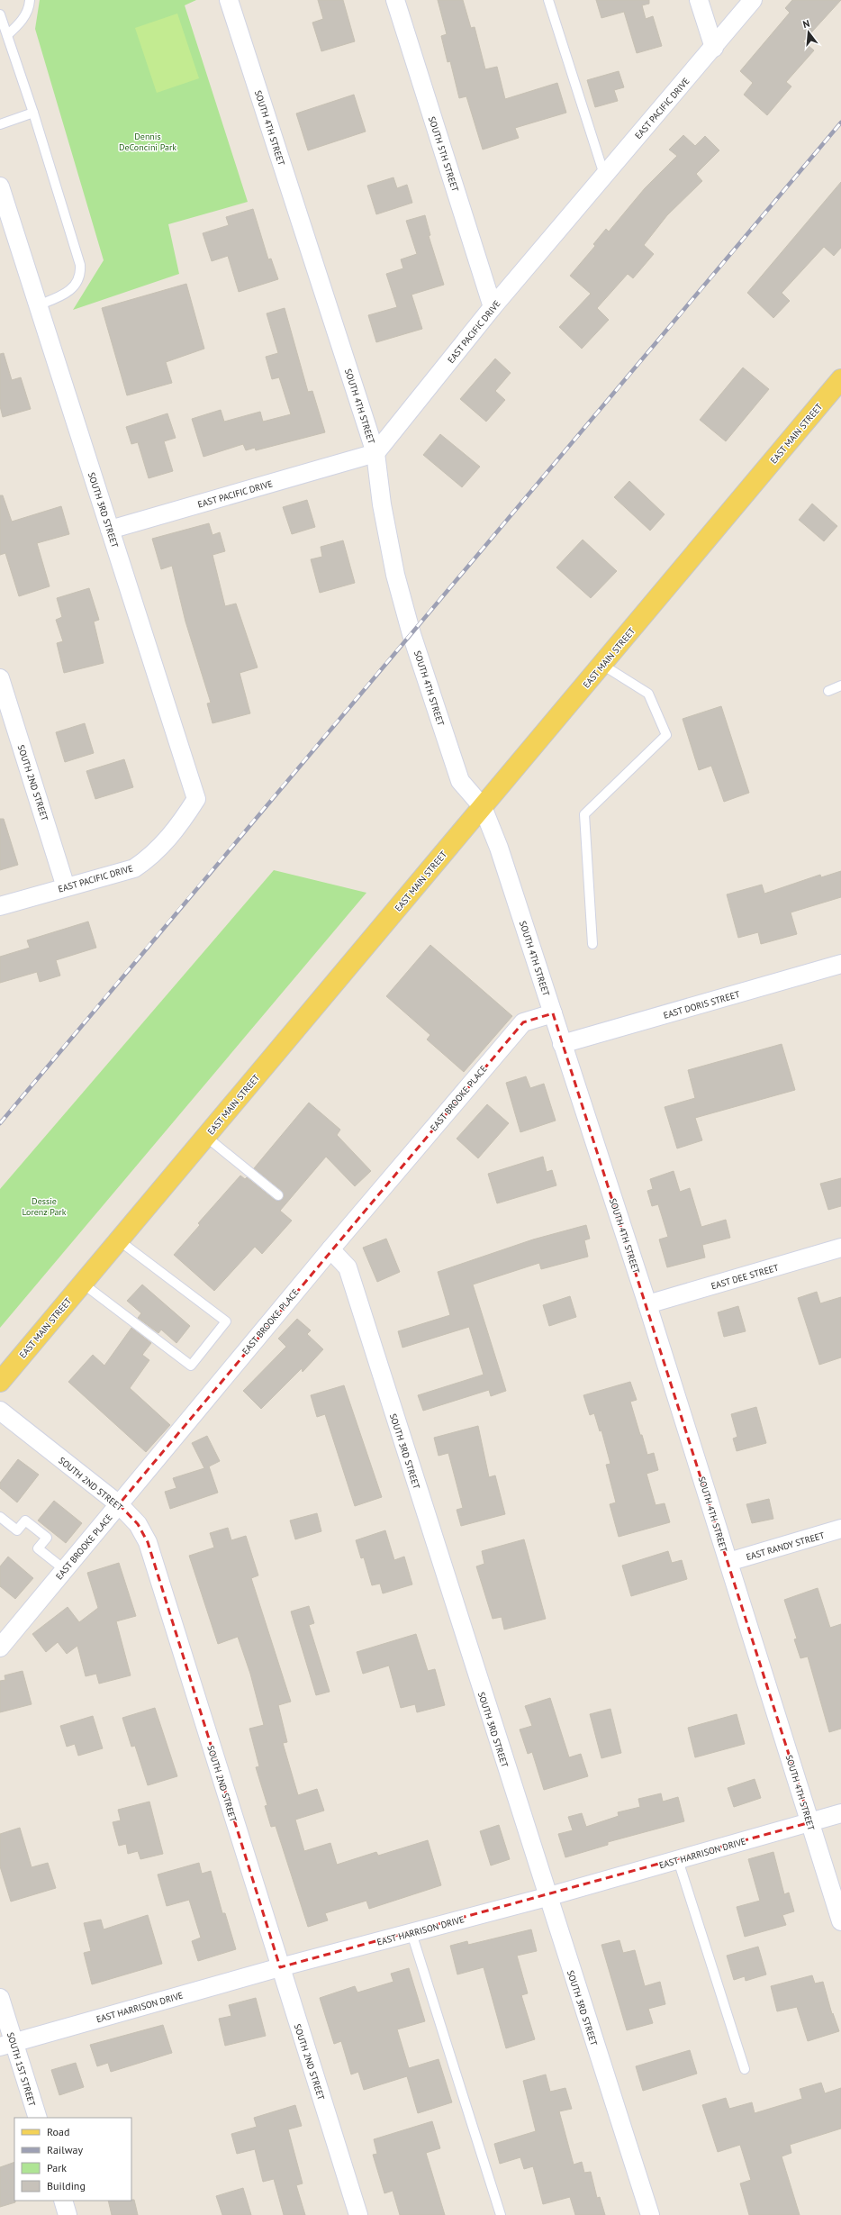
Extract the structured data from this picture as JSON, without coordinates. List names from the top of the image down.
{
  "streets": {
    "main road": ["EAST MAIN STREET"],
    "street": [
      "EAST PACIFIC DRIVE",
      "SOUTH 4TH STREET",
      "SOUTH 5TH STREET",
      "SOUTH 3RD STREET",
      "SOUTH 2ND STREET",
      "EAST DORIS STREET",
      "EAST BROOKE PLACE",
      "EAST DEE STREET",
      "EAST RANDY STREET",
      "EAST HARRISON DRIVE",
      "SOUTH 1ST STREET"
    ]
  },
  "crossings": [
    ["EAST PACIFIC DRIVE", "SOUTH 4TH STREET"],
    ["EAST PACIFIC DRIVE", "SOUTH 5TH STREET"],
    ["EAST PACIFIC DRIVE", "SOUTH 3RD STREET"],
    ["EAST PACIFIC DRIVE", "SOUTH 2ND STREET"],
    ["SOUTH 4TH STREET", "EAST MAIN STREET"],
    ["SOUTH 4TH STREET", "EAST DORIS STREET"],
    ["SOUTH 4TH STREET", "EAST BROOKE PLACE"],
    ["SOUTH 4TH STREET", "EAST DEE STREET"],
    ["SOUTH 4TH STREET", "EAST RANDY STREET"],
    ["SOUTH 4TH STREET", "EAST HARRISON DRIVE"],
    ["SOUTH 3RD STREET", "EAST BROOKE PLACE"],
    ["SOUTH 3RD STREET", "EAST HARRISON DRIVE"],
    ["SOUTH 2ND STREET", "EAST BROOKE PLACE"],
    ["SOUTH 2ND STREET", "EAST HARRISON DRIVE"],
    ["EAST HARRISON DRIVE", "SOUTH 1ST STREET"]
  ],
  "parks": ["Dennis DeConcini Park", "Dessie Lorenz Park"],
  "legend": [
    "Road",
    "Railway",
    "Park",
    "Building"
  ],
  "north": "top"
}
